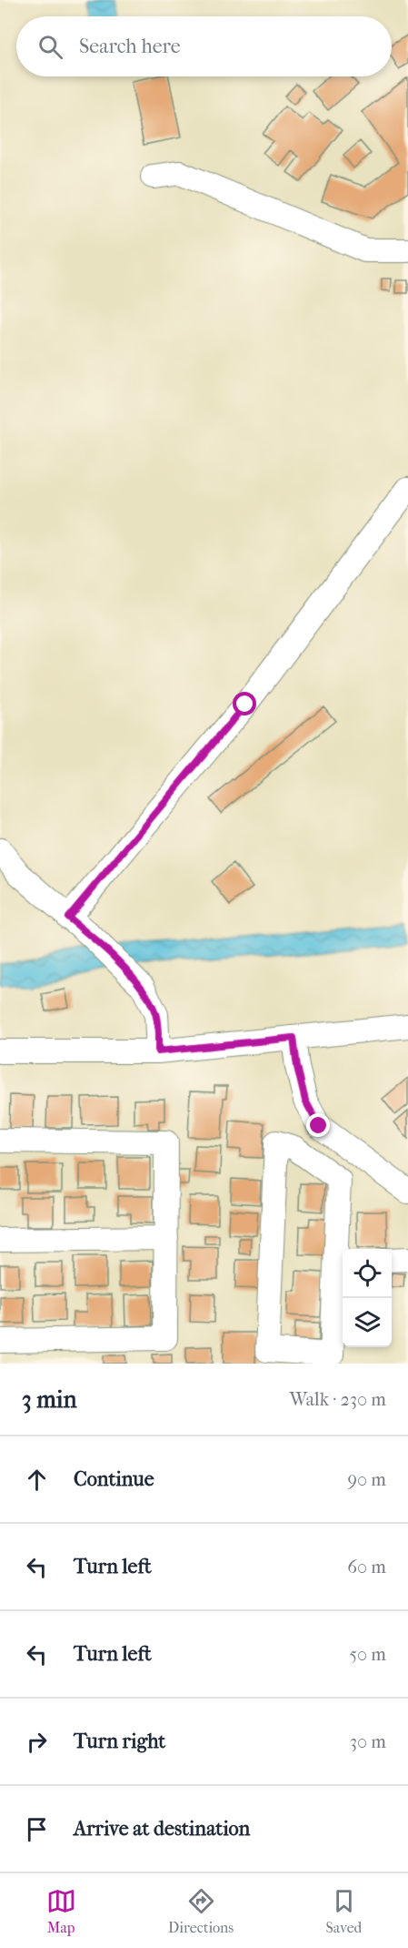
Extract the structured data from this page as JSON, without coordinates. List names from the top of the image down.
{
  "page": {
    "search": "Search here",
    "heading": ["3 min", "Walk · 230 m"],
    "list": [
      ["Continue", "90 m"],
      ["Turn left", "60 m"],
      ["Turn left", "50 m"],
      ["Turn right", "30 m"],
      "Arrive at destination"
    ],
    "nav": ["Map", "Directions", "Saved"]
  }
}
